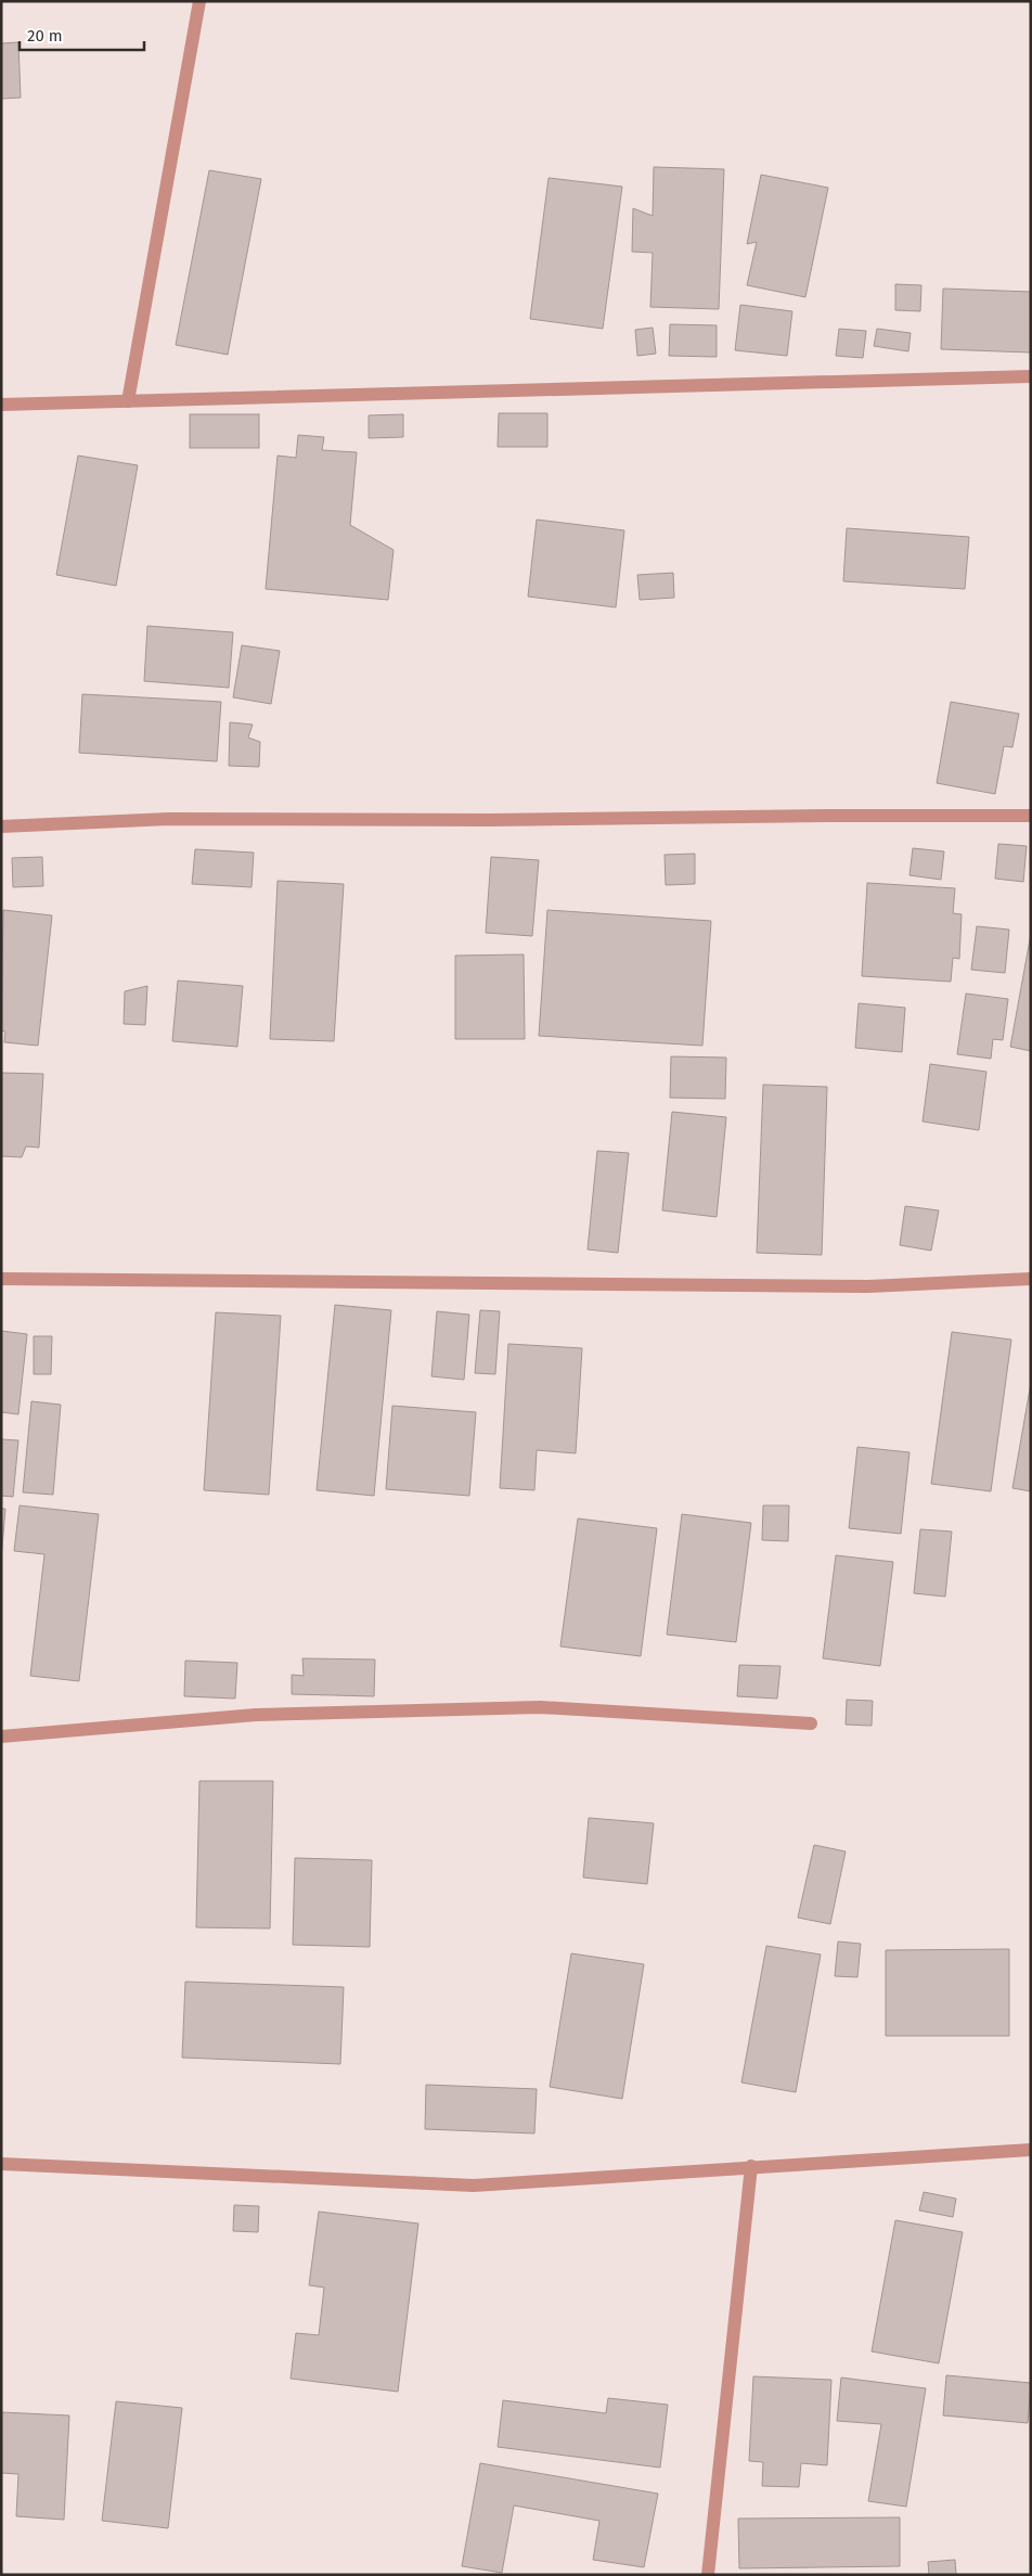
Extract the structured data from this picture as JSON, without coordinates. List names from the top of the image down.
{
  "scale_bar": "20 m"
}
